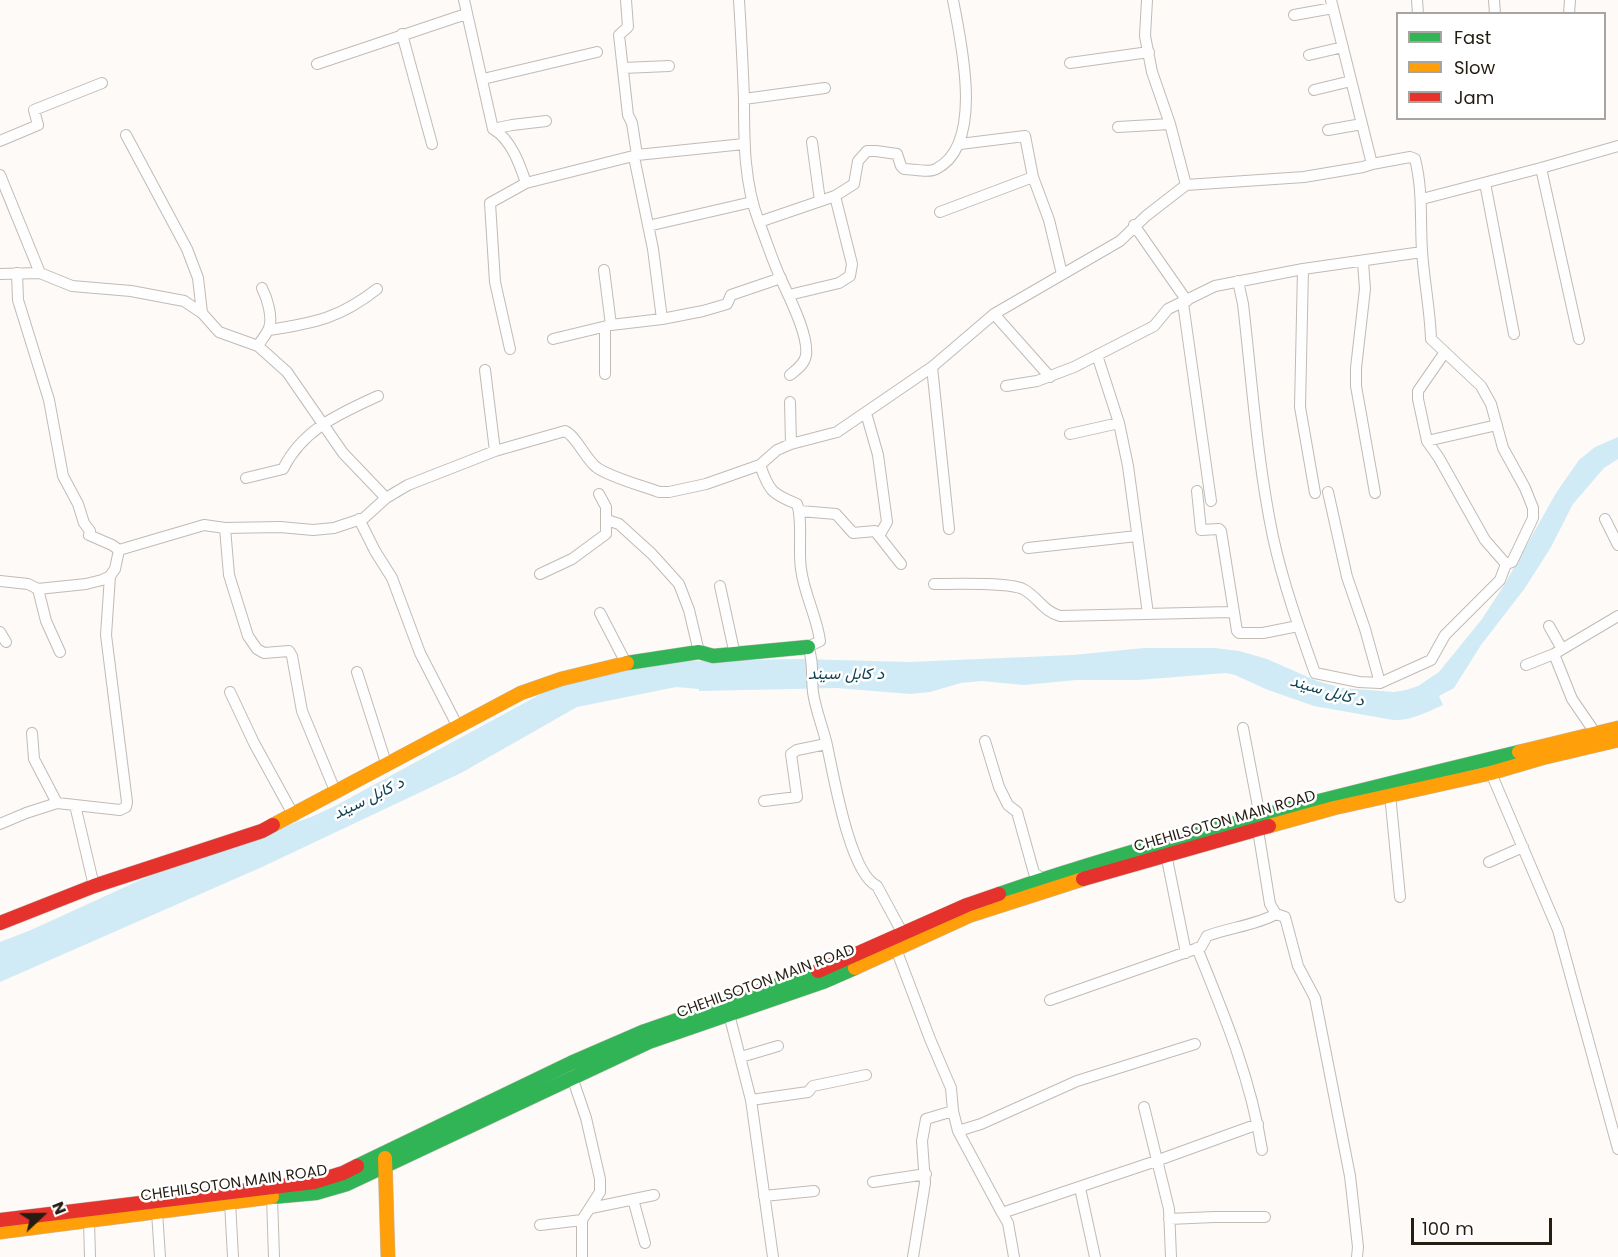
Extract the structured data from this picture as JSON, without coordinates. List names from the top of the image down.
{
  "streets": {
    "main road": ["CHEHILSOTON MAIN ROAD"]
  },
  "water": ["د کابل سيند"],
  "legend": ["Fast", "Slow", "Jam"],
  "scale_bar": "100 m",
  "north": "right"
}
